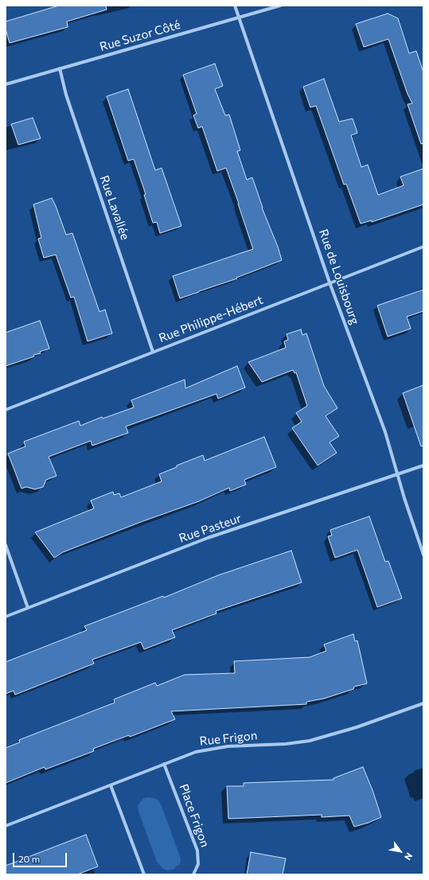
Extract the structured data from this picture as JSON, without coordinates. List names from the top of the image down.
{
  "streets": {
    "street": [
      "Rue Suzor Côté",
      "Rue Lavallée",
      "Rue de Louisbourg",
      "Rue Philippe-Hébert",
      "Rue Pasteur",
      "Rue Frigon",
      "Place Frigon"
    ]
  },
  "crossings": [
    ["Rue Suzor Côté", "Rue Lavallée"],
    ["Rue Suzor Côté", "Rue de Louisbourg"],
    ["Rue Lavallée", "Rue Philippe-Hébert"],
    ["Rue de Louisbourg", "Rue Philippe-Hébert"],
    ["Rue de Louisbourg", "Rue Pasteur"],
    ["Rue Frigon", "Place Frigon"]
  ],
  "scale_bar": "20 m",
  "north": "bottom right"
}
